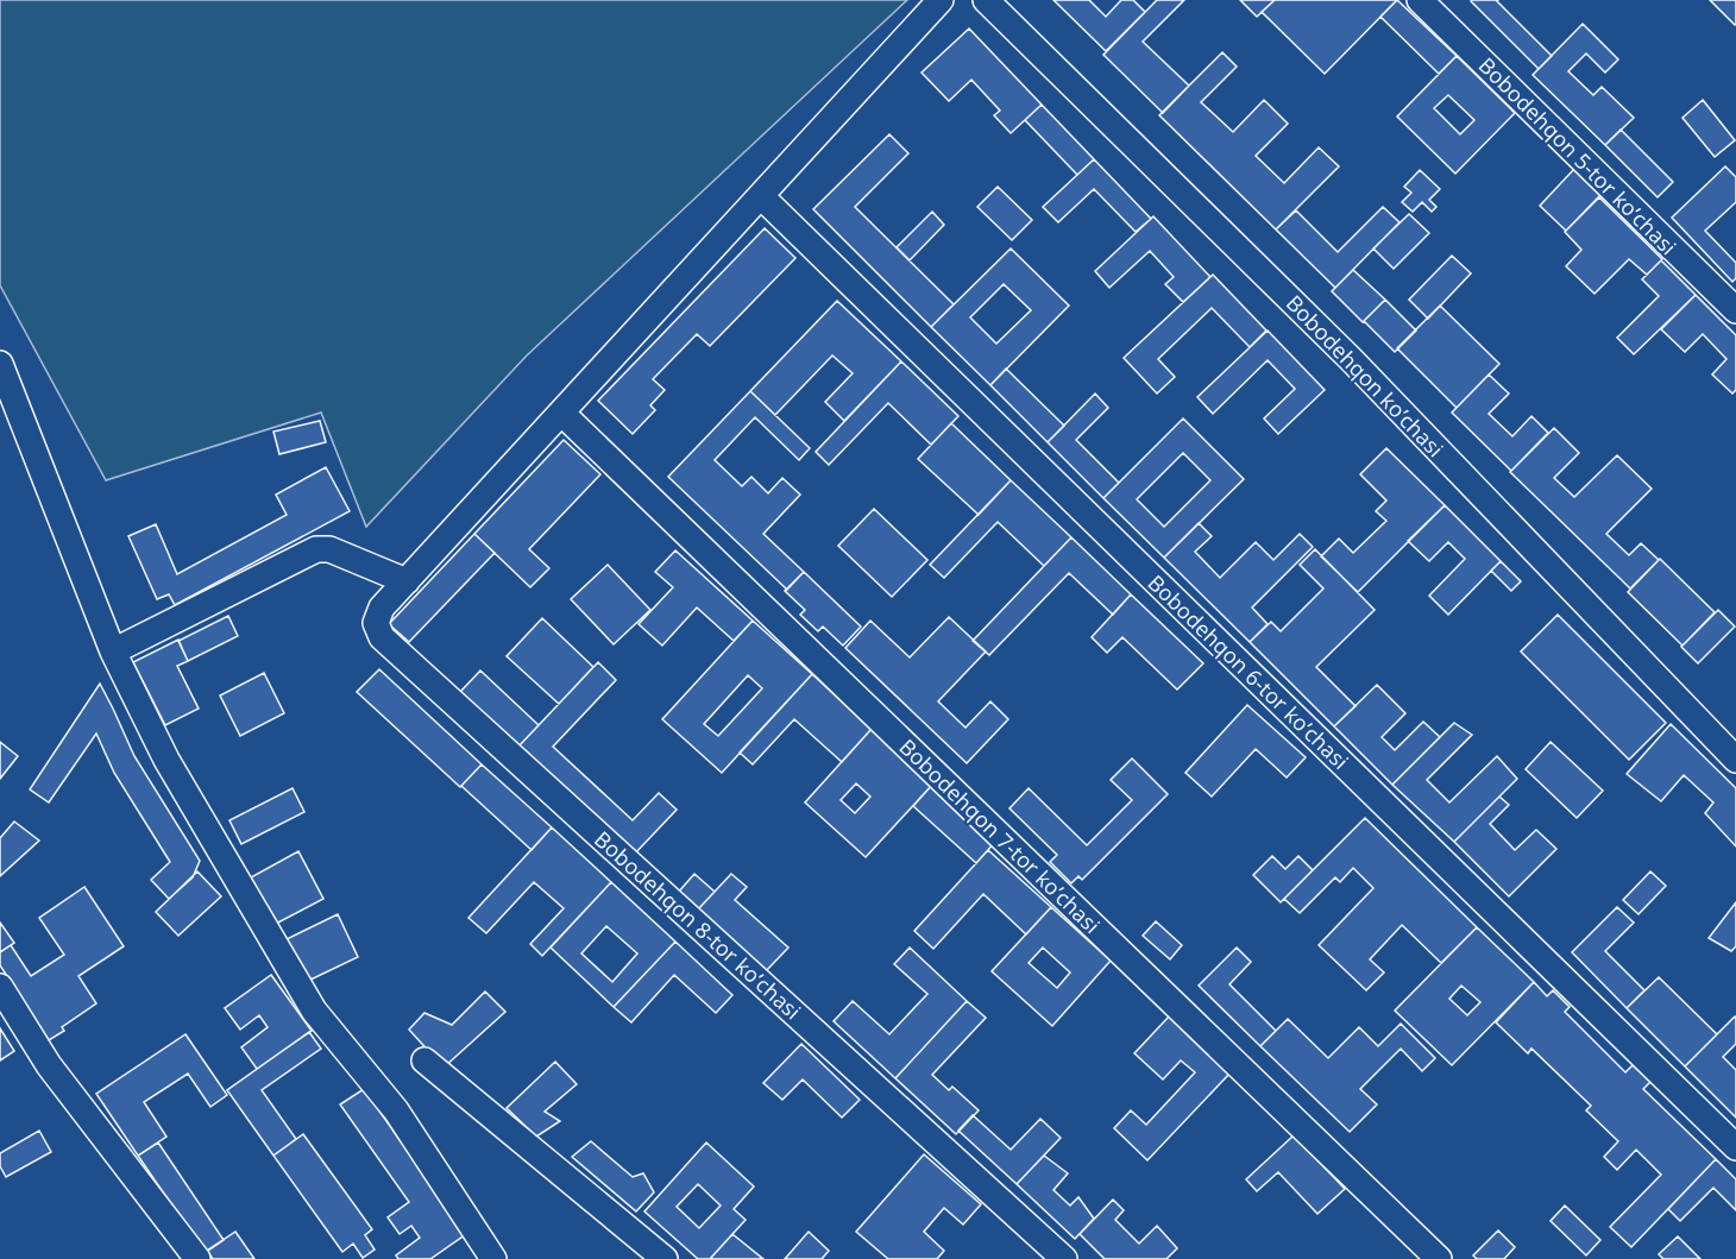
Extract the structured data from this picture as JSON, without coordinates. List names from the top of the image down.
{
  "streets": {
    "street": [
      "Bobodehqon 5-tor koʼchasi",
      "Bobodehqon koʼchasi",
      "Bobodehqon 6-tor koʼchasi",
      "Bobodehqon 7-tor koʼchasi",
      "Bobodehqon 8-tor koʼchasi"
    ]
  },
  "crossings": [
    ["Bobodehqon 6-tor koʼchasi", "Bobodehqon 8-tor koʼchasi"],
    ["Bobodehqon 7-tor koʼchasi", "Bobodehqon 8-tor koʼchasi"]
  ]
}
